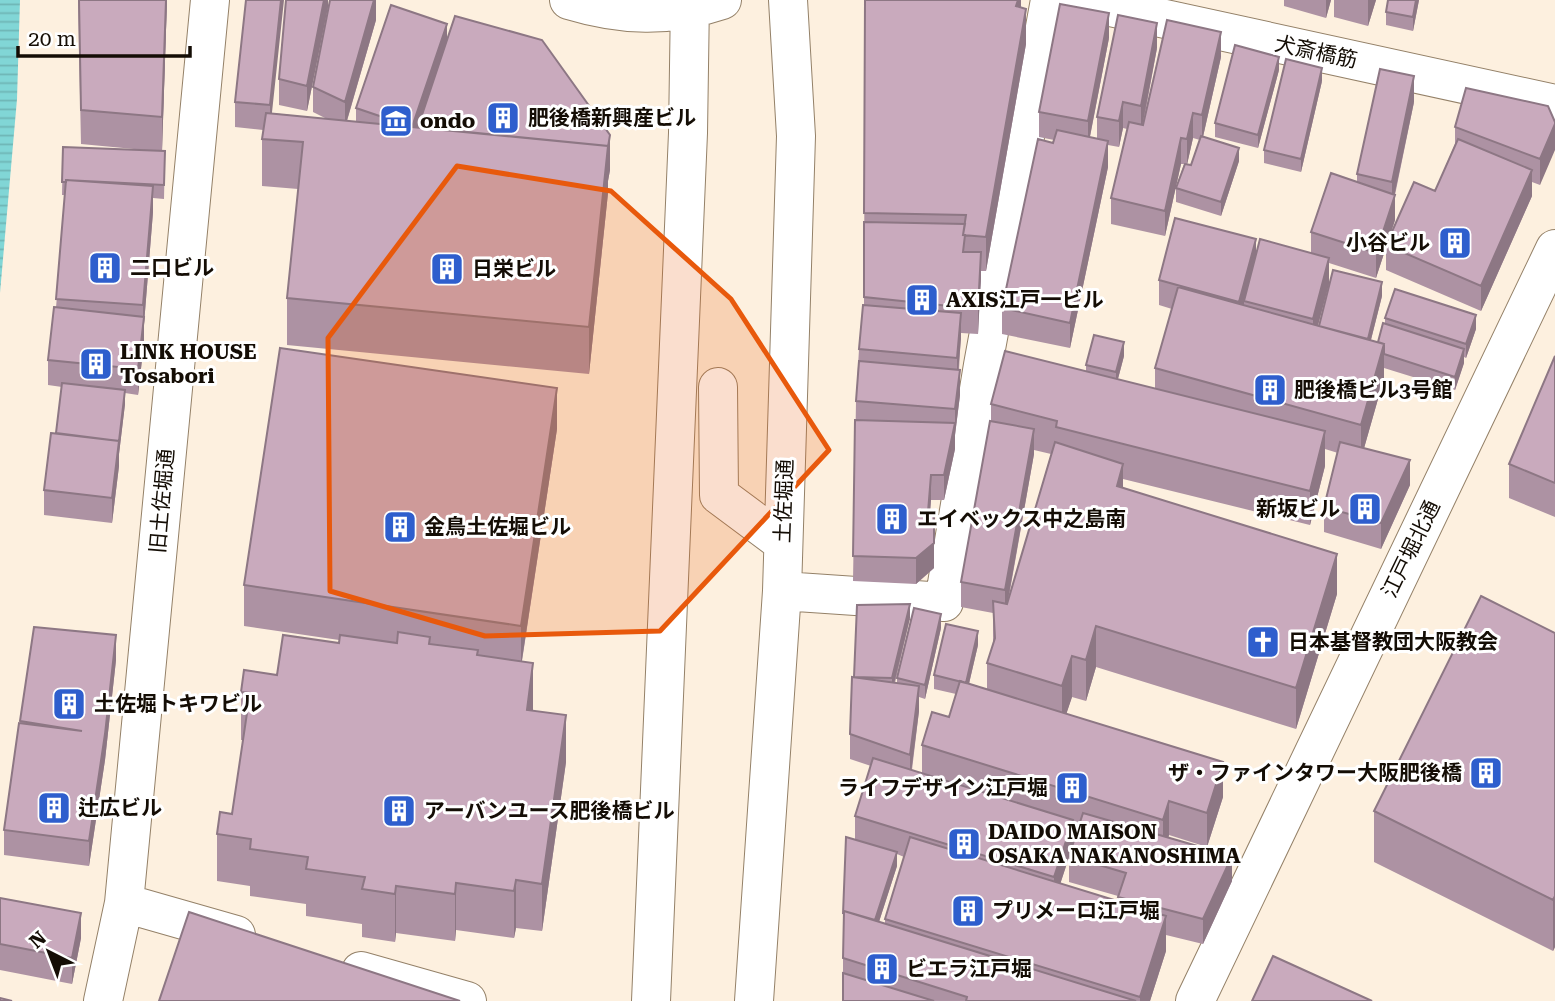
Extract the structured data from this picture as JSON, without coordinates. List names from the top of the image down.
{
  "streets": {
    "street": [
      "犬斎橋筋",
      "旧土佐堀通",
      "土佐堀通",
      "江戸堀北通"
    ]
  },
  "places": {
    "building": [
      "肥後橋新興産ビル",
      "小谷ビル",
      "二口ビル",
      "日栄ビル",
      "AXIS江戸一ビル",
      "LINK HOUSE Tosabori",
      "肥後橋ビル3号館",
      "新坂ビル",
      "エイベックス中之島南",
      "金鳥土佐堀ビル",
      "土佐堀トキワビル",
      "ザ・ファインタワー大阪肥後橋",
      "ライフデザイン江戸堀",
      "辻広ビル",
      "アーバンユース肥後橋ビル",
      "DAIDO MAISON OSAKA NAKANOSHIMA",
      "プリメーロ江戸堀",
      "ビエラ江戸堀"
    ],
    "museum": ["ondo"],
    "church": ["日本基督教団大阪教会"]
  },
  "scale_bar": "20 m",
  "north": "top left"
}
